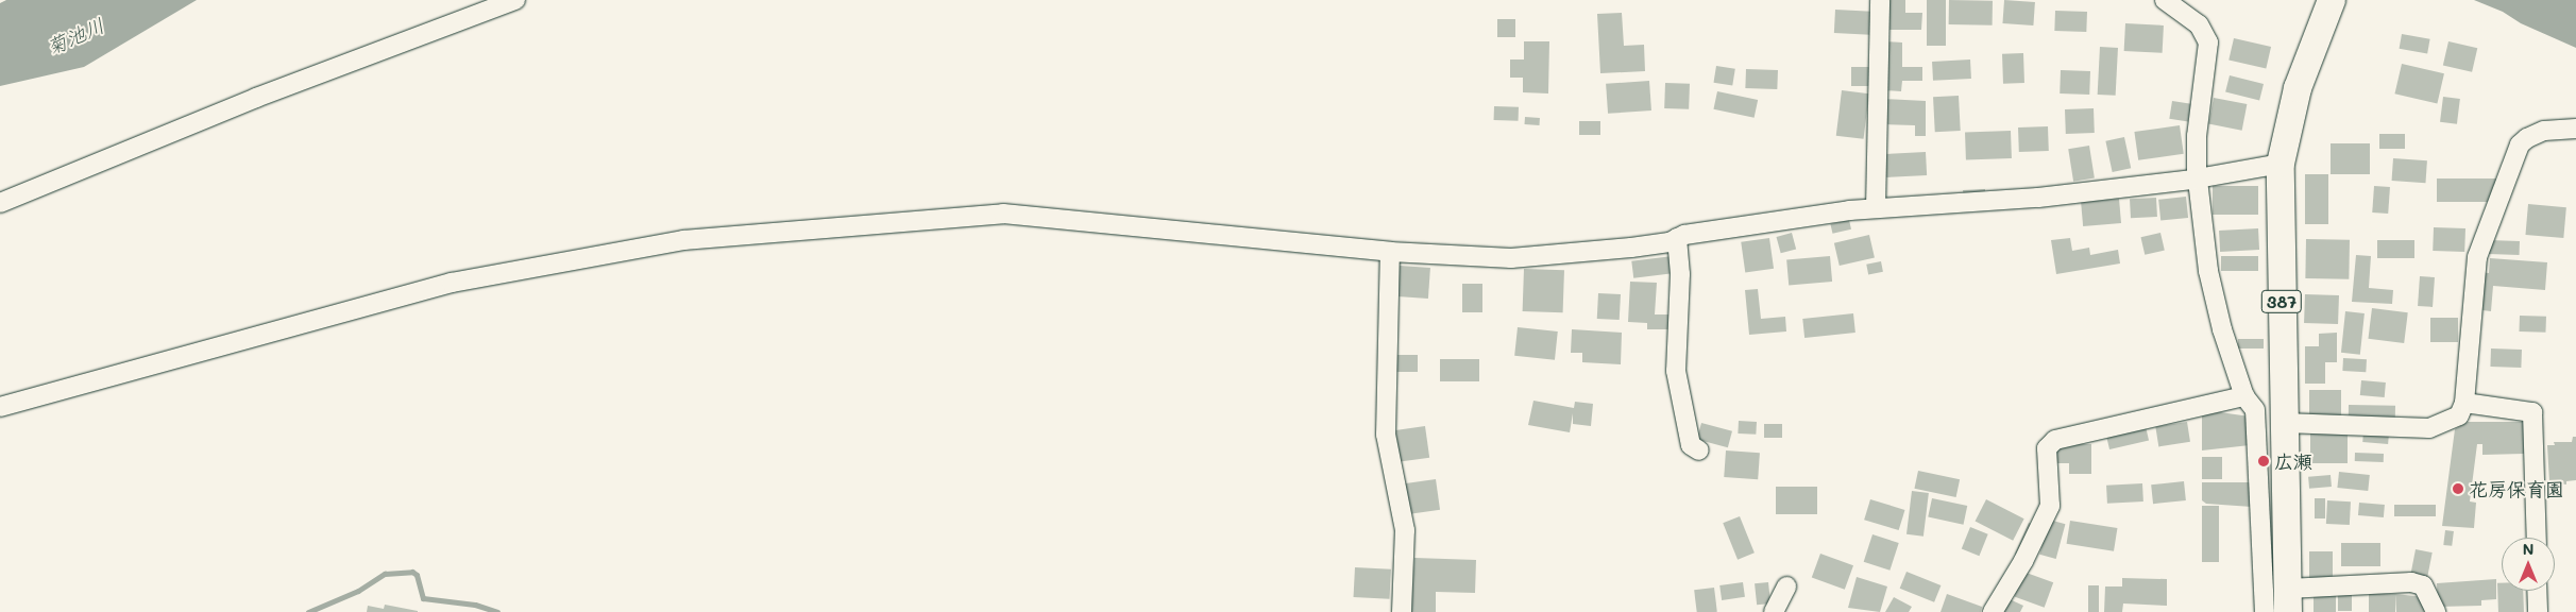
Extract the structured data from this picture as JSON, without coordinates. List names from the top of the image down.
{
  "streets": {
    "highway": ["387"]
  },
  "water": ["菊池川"],
  "places": ["広瀬", "花房保育園"],
  "north": "top"
}
